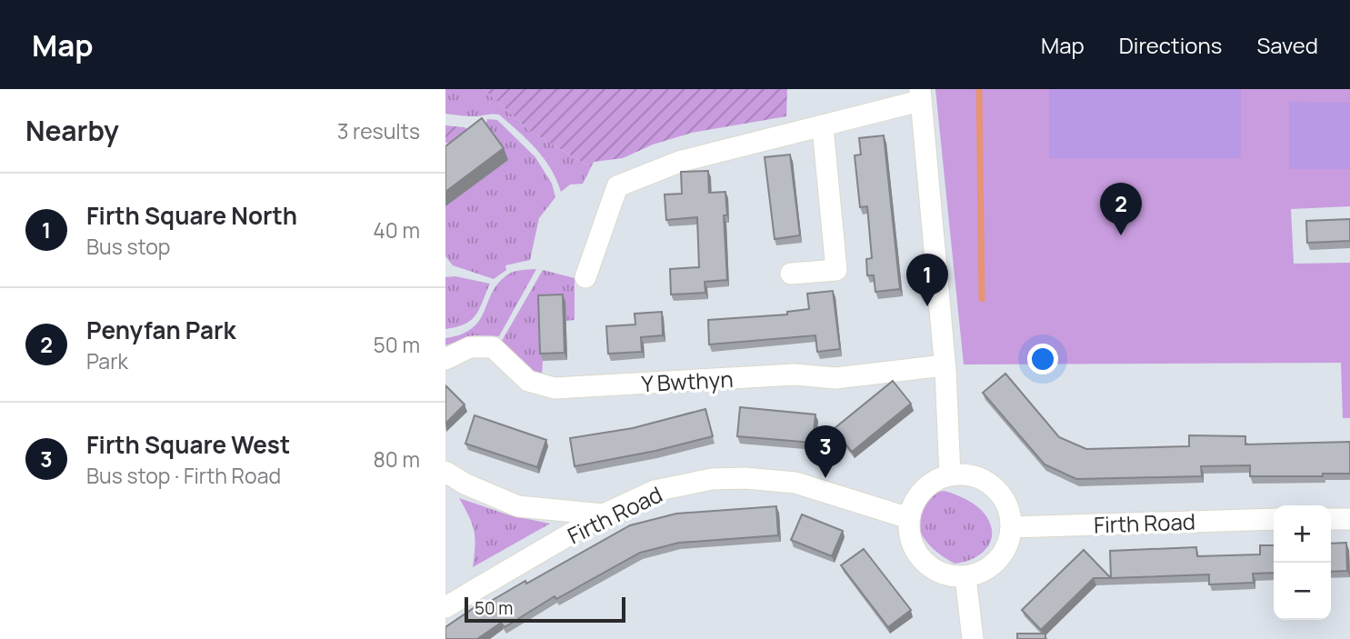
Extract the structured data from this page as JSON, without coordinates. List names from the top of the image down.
{
  "streets": {
    "street": ["Y Bwthyn", "Firth Road"]
  },
  "scale_bar": "50 m",
  "page": {
    "header": "Map",
    "nav": ["Map", "Directions", "Saved"],
    "heading": ["Nearby", "3 results"],
    "list": [
      {
        "mark": "1",
        "name": "Firth Square North",
        "note": "Bus stop",
        "value": "40 m"
      },
      {
        "mark": "2",
        "name": "Penyfan Park",
        "note": "Park",
        "value": "50 m"
      },
      {
        "mark": "3",
        "name": "Firth Square West",
        "note": "Bus stop · Firth Road",
        "value": "80 m"
      }
    ],
    "pins": ["2", "1", "3"],
    "map_buttons": ["+", "−"],
    "scale": "50 m"
  }
}
